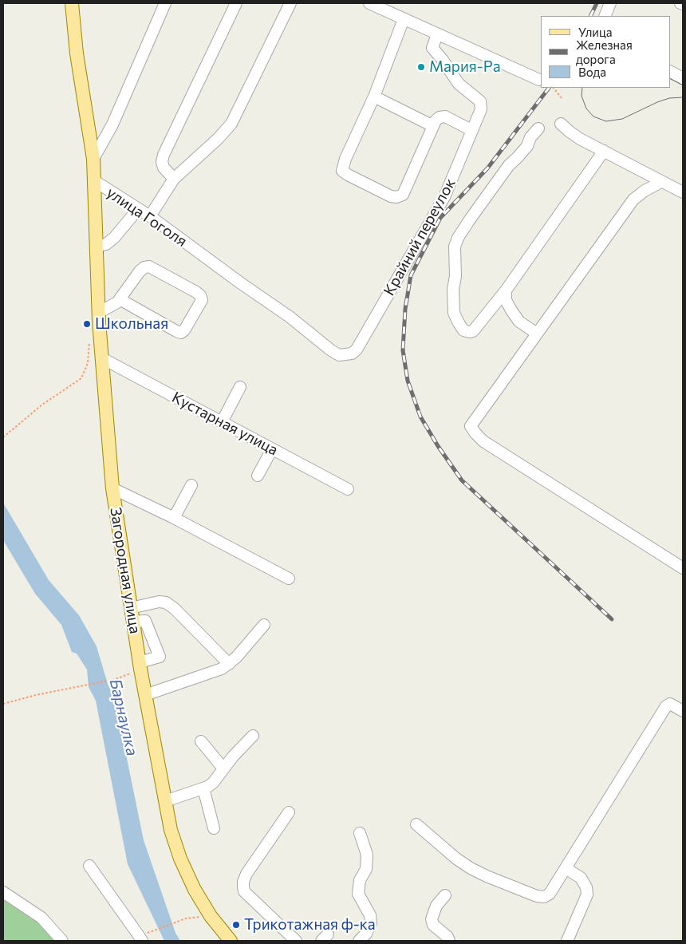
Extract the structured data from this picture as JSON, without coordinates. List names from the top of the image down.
{
  "streets": {
    "main road": ["улица Гоголя", "Загородная улица"],
    "street": ["Крайний переулок", "Кустарная улица"]
  },
  "crossings": [
    ["улица Гоголя", "Крайний переулок"],
    ["улица Гоголя", "Загородная улица"],
    ["Кустарная улица", "Загородная улица"]
  ],
  "water": ["Барнаулка"],
  "places": ["Мария-Ра", "Школьная", "Трикотажная ф-ка"],
  "legend": ["Улица", "Железная дорога", "Вода"]
}
